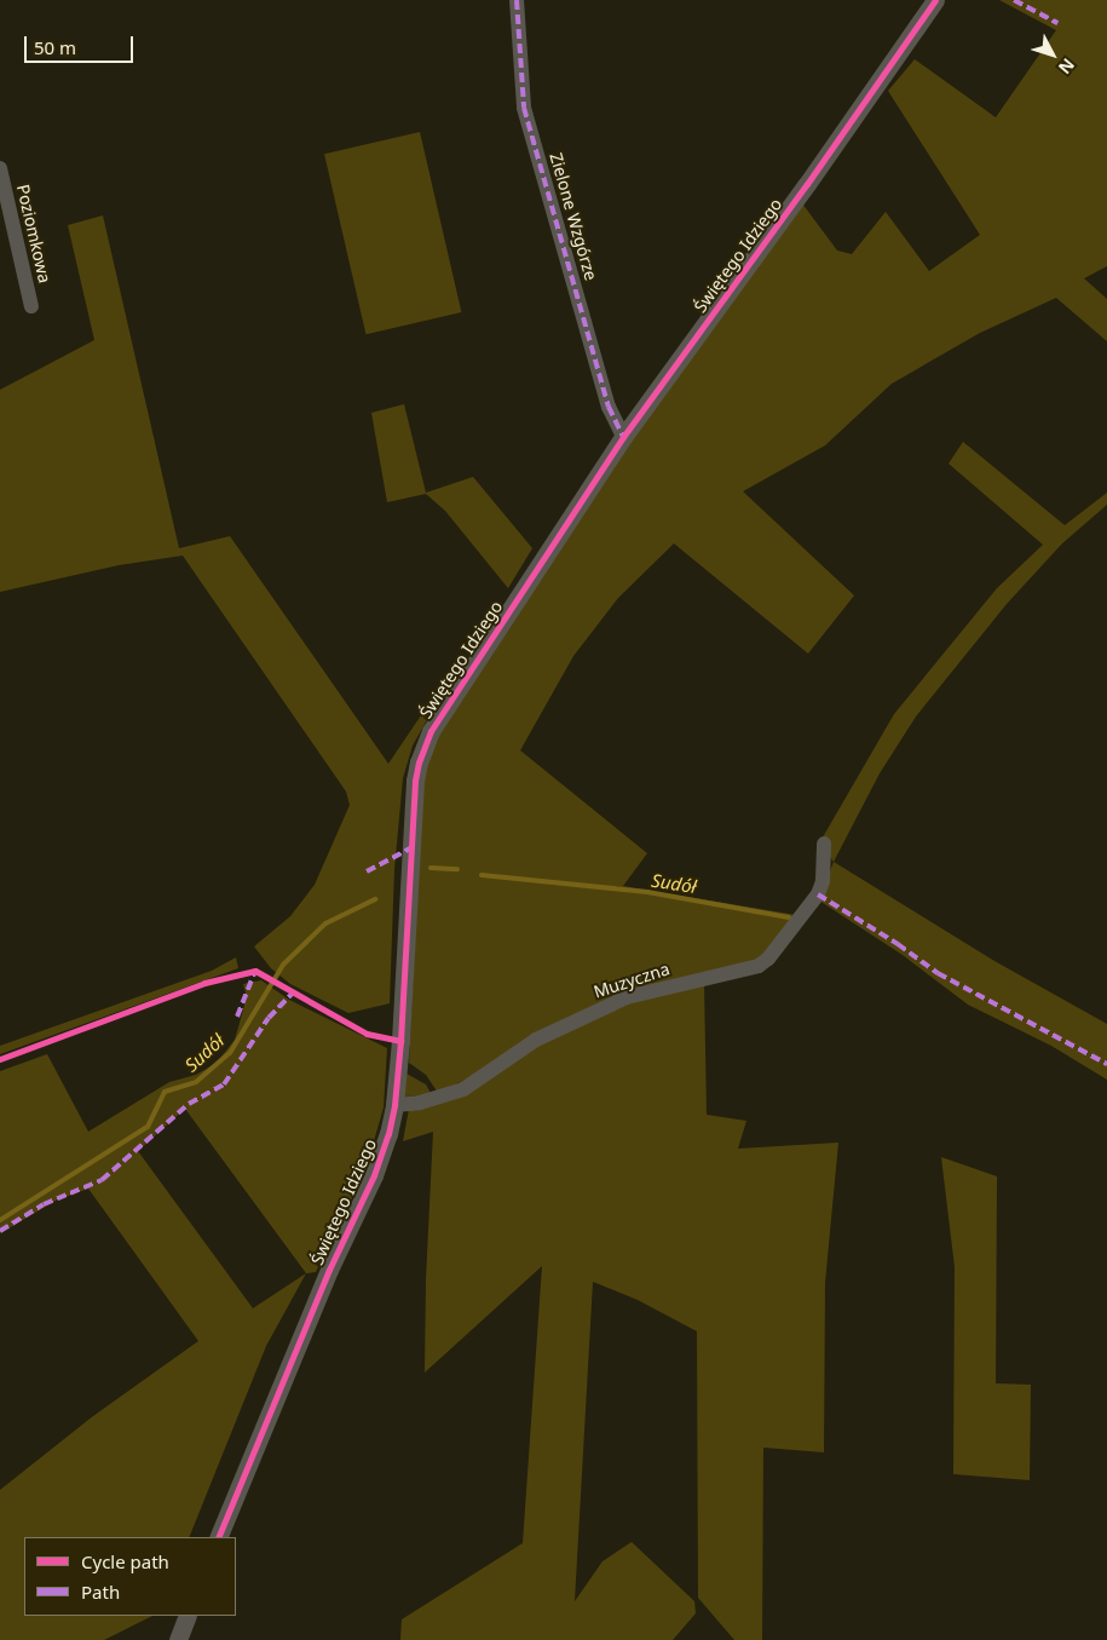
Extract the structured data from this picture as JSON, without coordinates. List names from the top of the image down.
{
  "streets": {
    "street": [
      "Zielone Wzgórze",
      "Poziomkowa",
      "Świętego Idziego",
      "Muzyczna"
    ]
  },
  "crossings": [
    ["Zielone Wzgórze", "Świętego Idziego"],
    ["Świętego Idziego", "Muzyczna"]
  ],
  "water": ["Sudół"],
  "legend": ["Cycle path", "Path"],
  "scale_bar": "50 m",
  "north": "bottom right"
}
